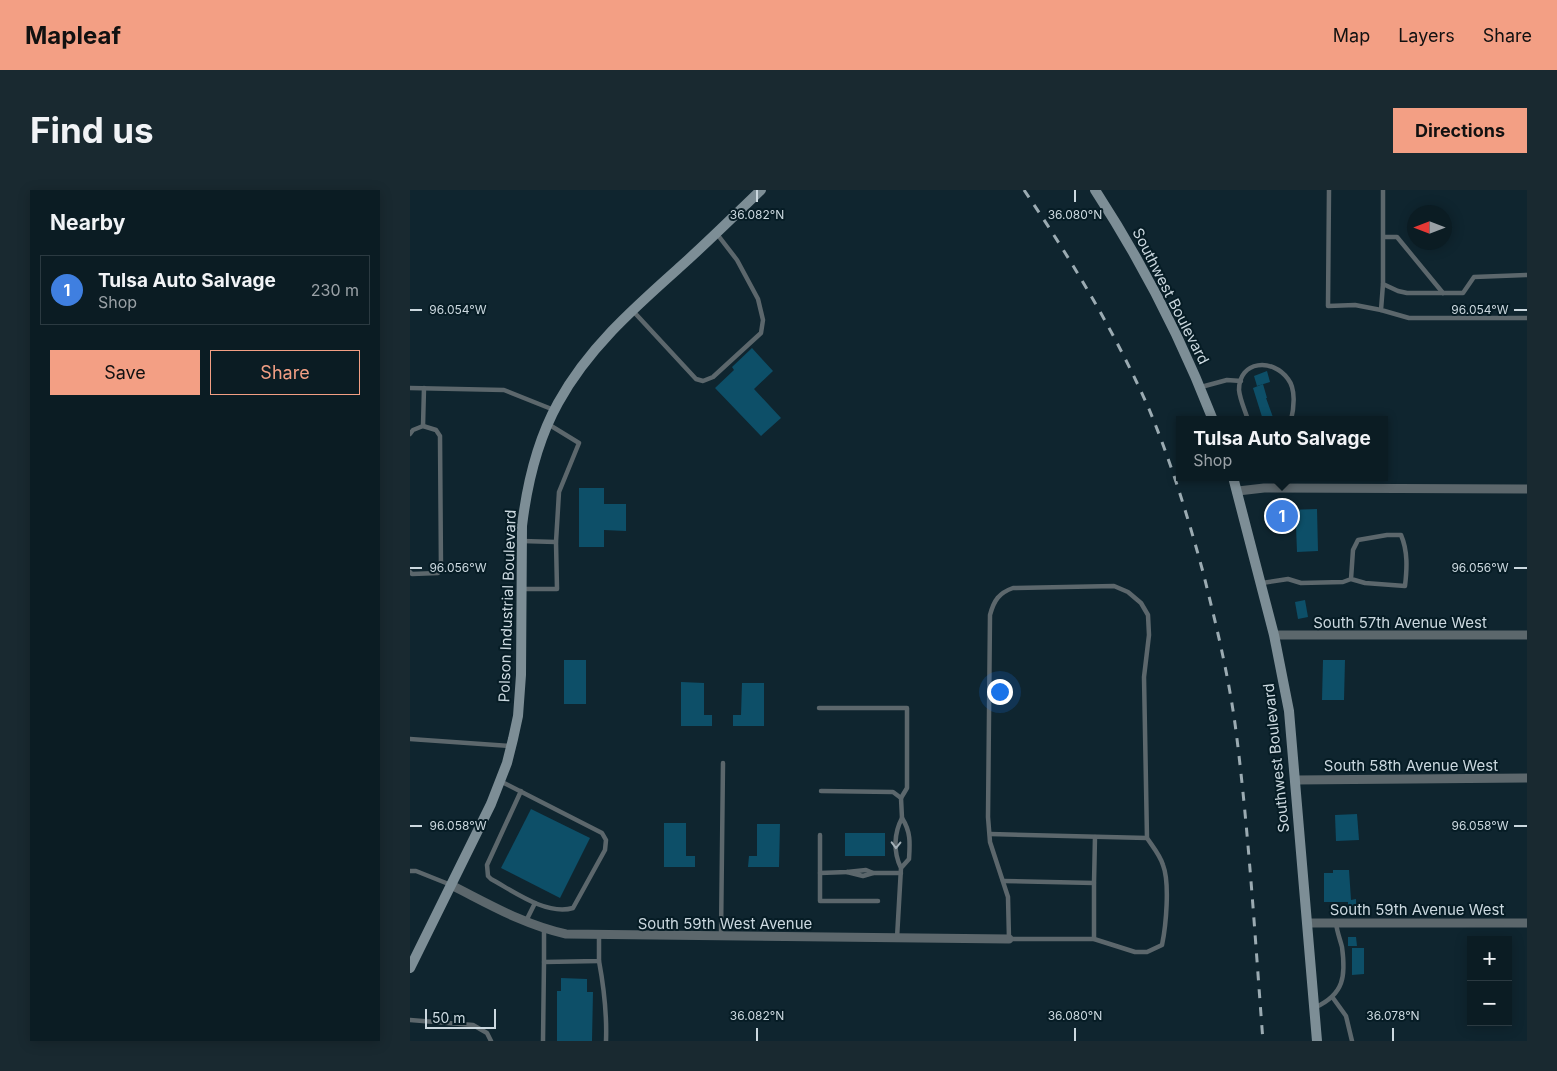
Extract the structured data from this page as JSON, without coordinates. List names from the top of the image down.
{
  "streets": {
    "street": [
      "Southwest Boulevard",
      "Polson Industrial Boulevard",
      "South 57th Avenue West",
      "South 58th Avenue West",
      "South 59th Avenue West",
      "South 59th West Avenue"
    ]
  },
  "crossings": [
    ["Southwest Boulevard", "South 57th Avenue West"],
    ["Southwest Boulevard", "South 58th Avenue West"],
    ["Southwest Boulevard", "South 59th Avenue West"],
    ["Polson Industrial Boulevard", "South 59th West Avenue"]
  ],
  "scale_bar": "50 m",
  "north": "left",
  "page": {
    "header": "Mapleaf",
    "nav": ["Map", "Layers", "Share"],
    "buttons": [
      "Directions",
      ["Save", "Share"]
    ],
    "title": "Find us",
    "heading": "Nearby",
    "list": [
      {
        "mark": "1",
        "name": "Tulsa Auto Salvage",
        "note": "Shop",
        "value": "230 m"
      }
    ],
    "popup": ["Tulsa Auto Salvage", "Shop"],
    "pins": "1",
    "map_buttons": ["+", "−"],
    "scale": "50 m"
  },
  "coordinates": [
    "36.082°N",
    "36.080°N",
    "96.054°W",
    "96.056°W",
    "96.058°W",
    "36.078°N"
  ]
}
